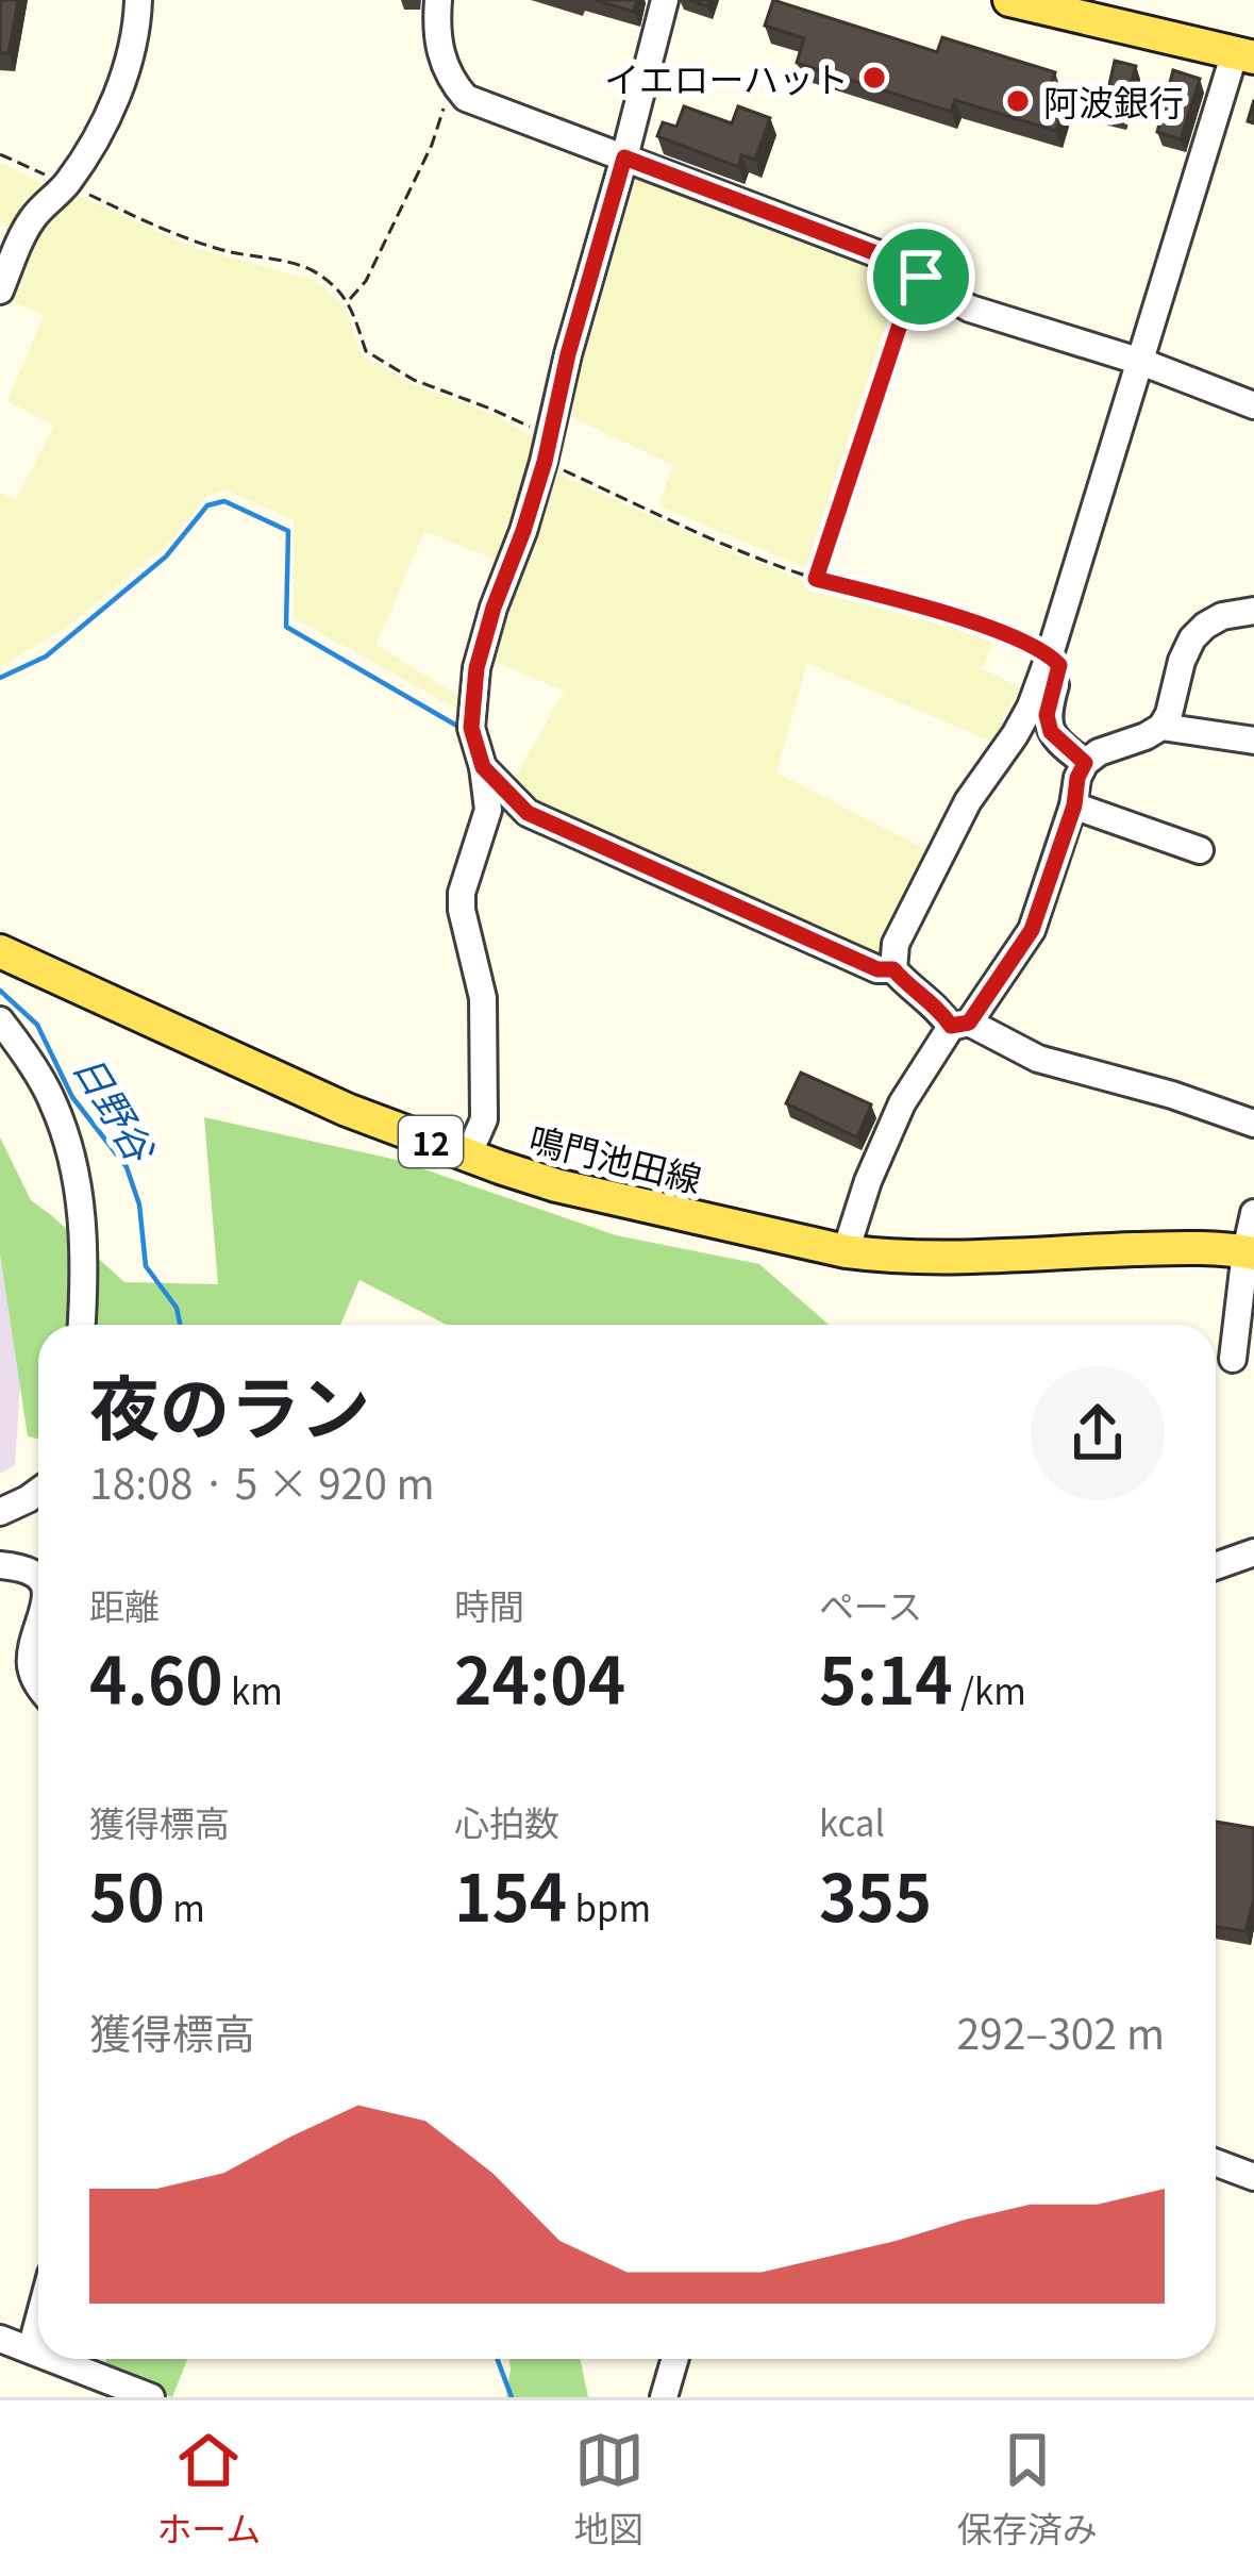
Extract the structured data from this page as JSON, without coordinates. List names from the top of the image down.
{
  "streets": {
    "main road": ["12", "鳴門池田線"]
  },
  "water": ["日野谷"],
  "places": ["イエローハット", "阿波銀行"],
  "page": {
    "heading": ["夜のラン", "18:08 · 5 × 920 m"],
    "stats": [
      ["距離", "4.60 km"],
      ["時間", "24:04"],
      ["ペース", "5:14 /km"],
      ["獲得標高", "50 m"],
      ["心拍数", "154 bpm"],
      ["kcal", "355"]
    ],
    "chart": ["獲得標高", "292–302 m"],
    "tabs": ["ホーム", "地図", "保存済み"]
  }
}
